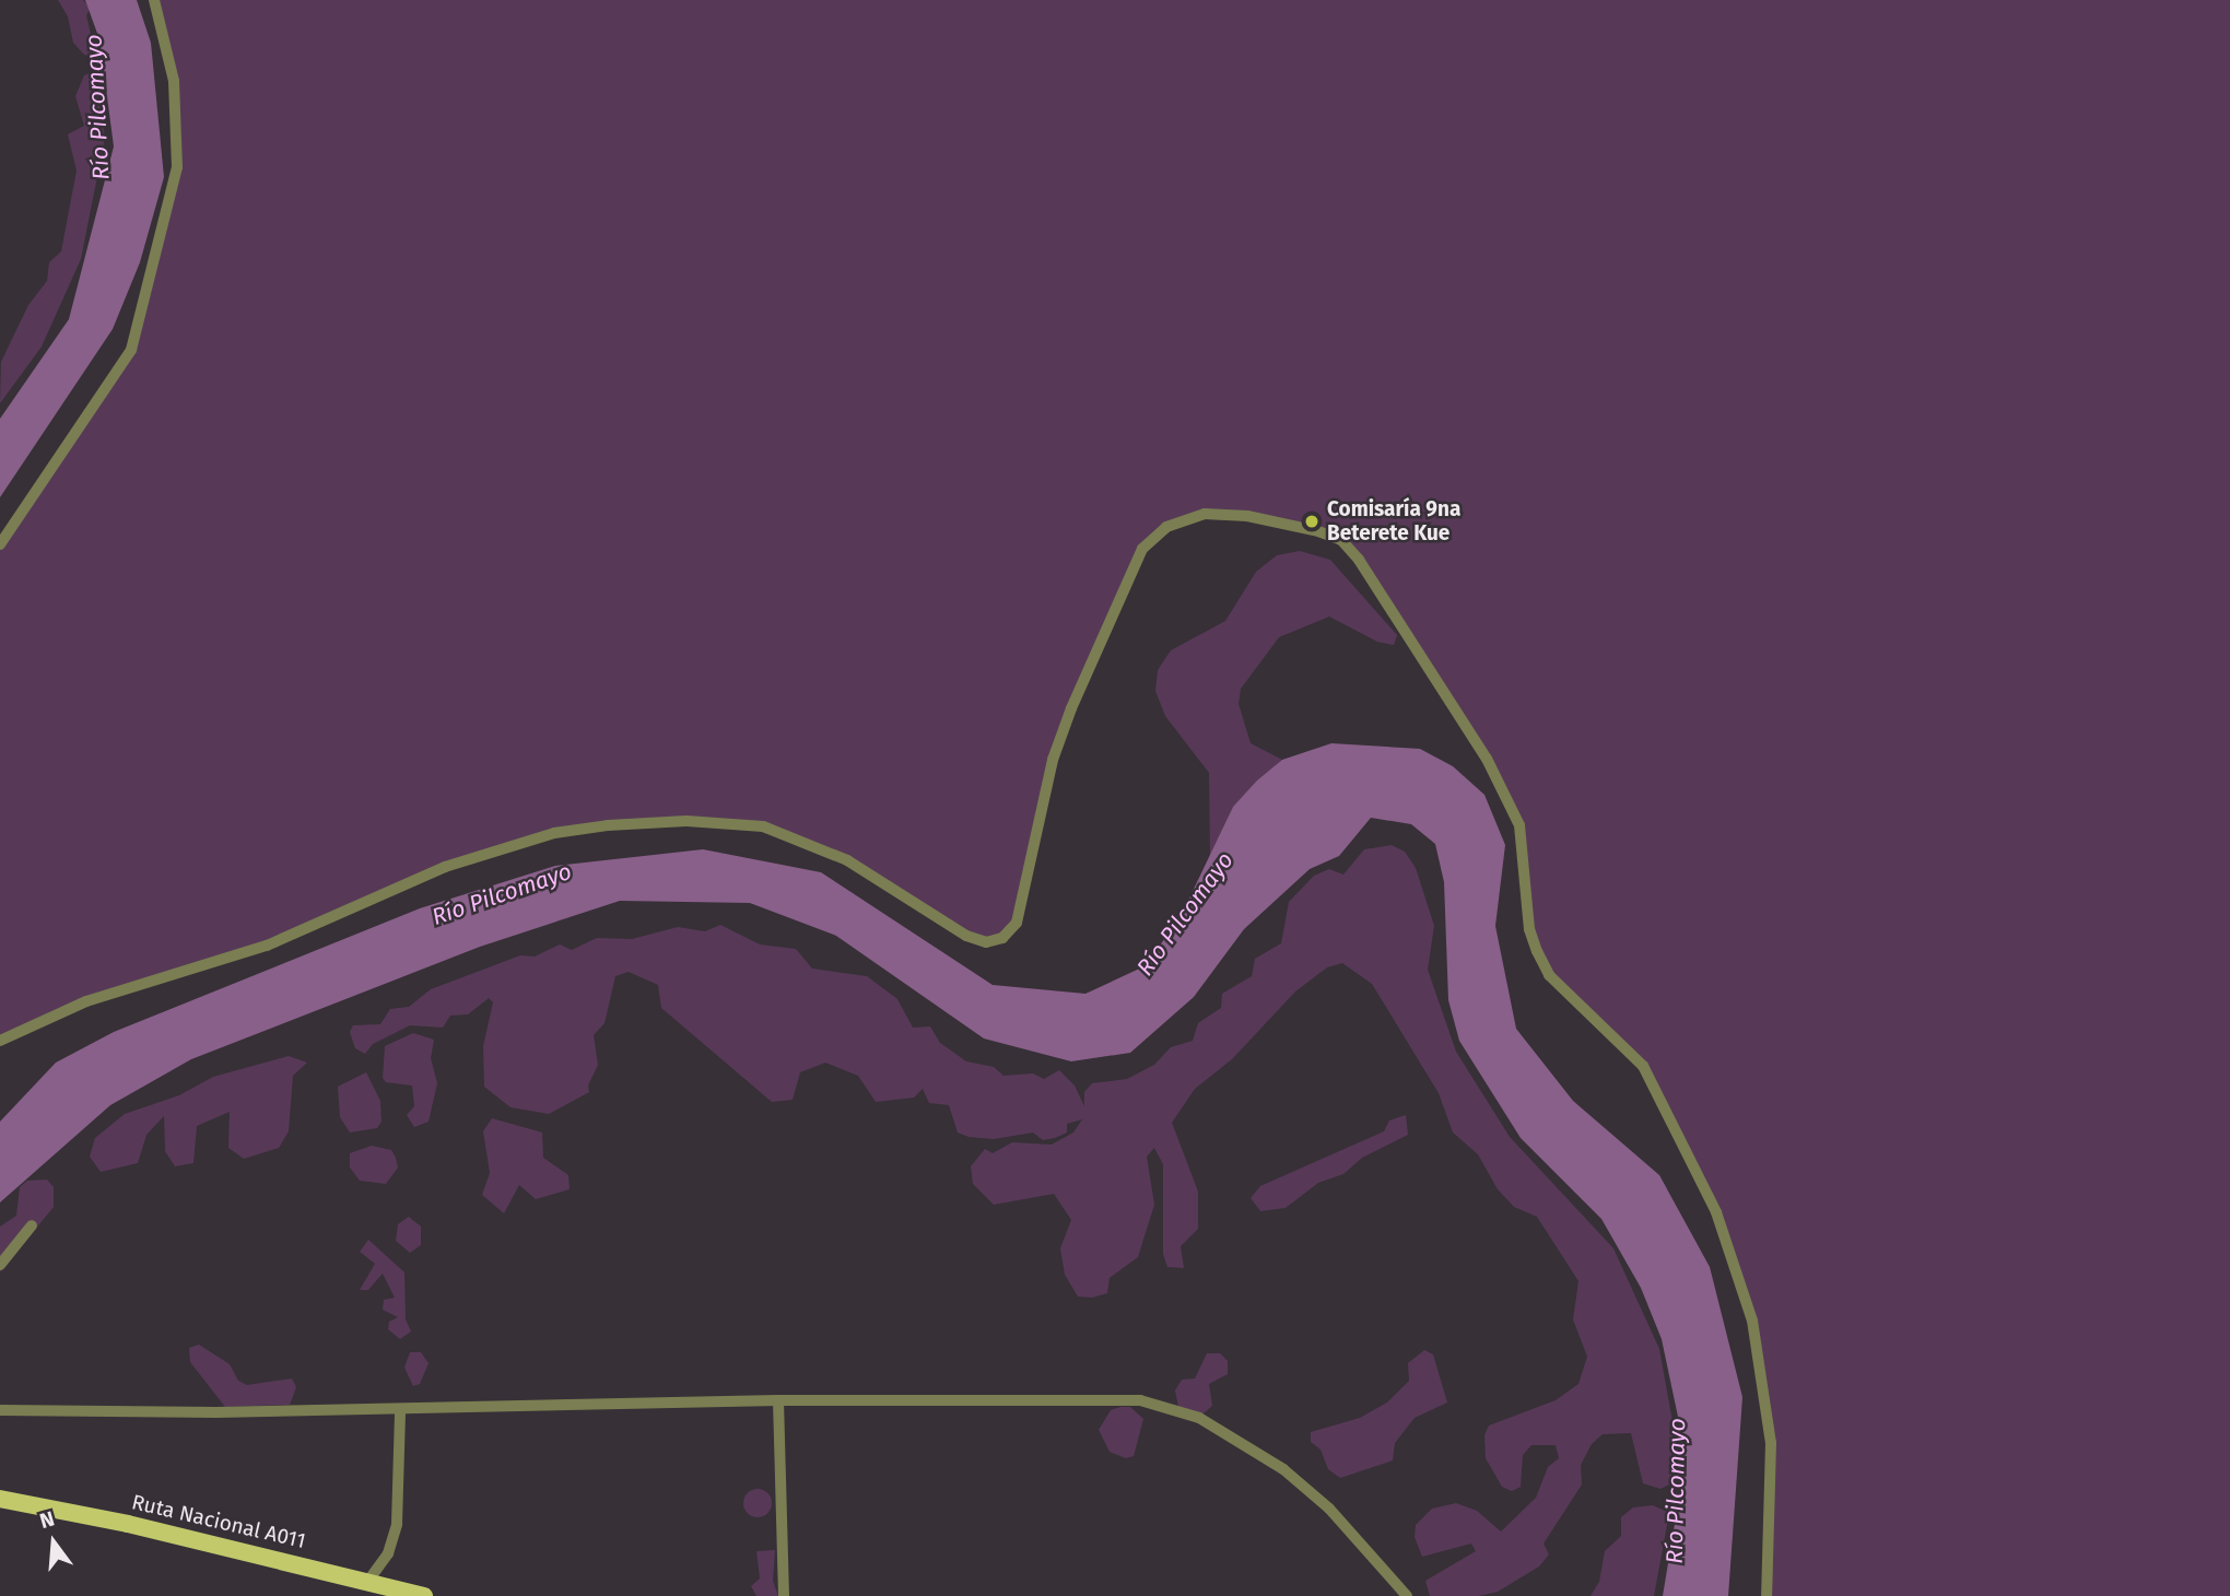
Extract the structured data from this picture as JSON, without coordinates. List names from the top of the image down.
{
  "streets": {
    "main road": ["Ruta Nacional A011"]
  },
  "water": ["Río Pilcomayo"],
  "places": ["Comisaría 9na Beterete Kue"],
  "north": "top"
}
